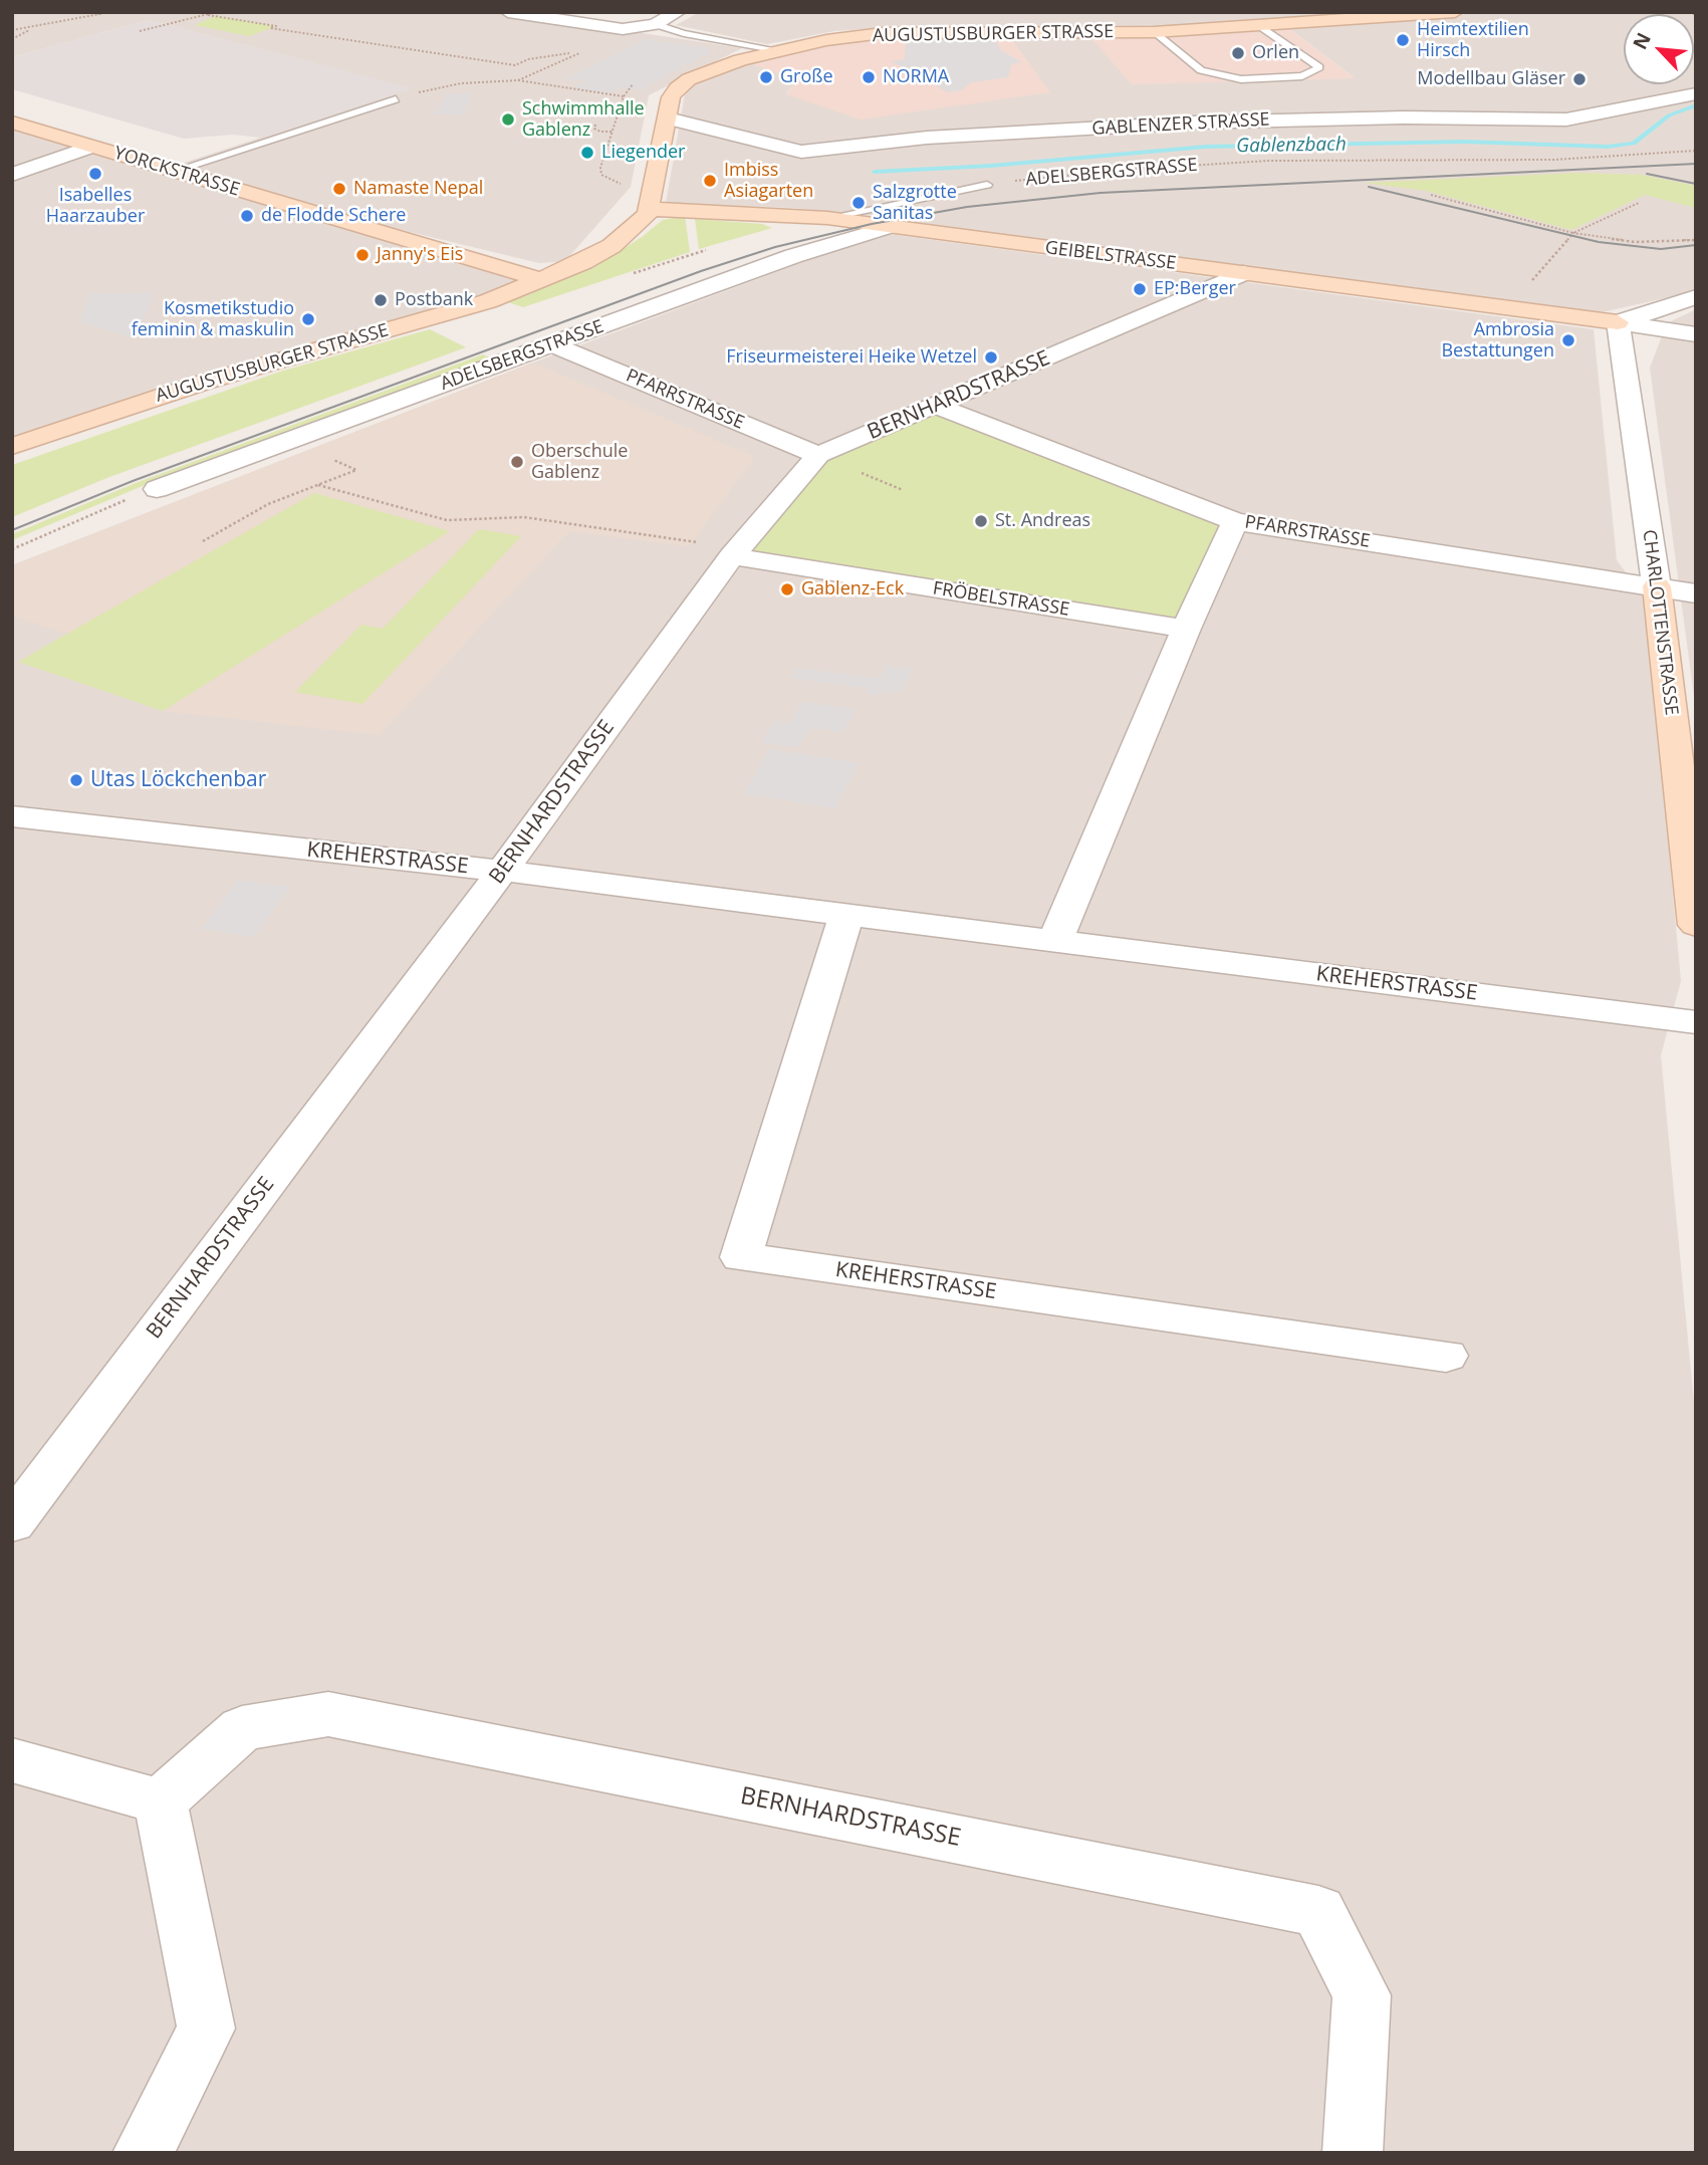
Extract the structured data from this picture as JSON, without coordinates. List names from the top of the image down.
{
  "streets": {
    "main road": [
      "AUGUSTUSBURGER STRASSE",
      "YORCKSTRASSE",
      "GEIBELSTRASSE",
      "CHARLOTTENSTRASSE"
    ],
    "street": [
      "GABLENZER STRASSE",
      "ADELSBERGSTRASSE",
      "BERNHARDSTRASSE",
      "PFARRSTRASSE",
      "FRÖBELSTRASSE",
      "KREHERSTRASSE"
    ]
  },
  "crossings": [
    ["AUGUSTUSBURGER STRASSE", "GABLENZER STRASSE"],
    ["AUGUSTUSBURGER STRASSE", "YORCKSTRASSE"],
    ["AUGUSTUSBURGER STRASSE", "GEIBELSTRASSE"],
    ["ADELSBERGSTRASSE", "GEIBELSTRASSE"],
    ["ADELSBERGSTRASSE", "PFARRSTRASSE"],
    ["GEIBELSTRASSE", "BERNHARDSTRASSE"],
    ["GEIBELSTRASSE", "CHARLOTTENSTRASSE"],
    ["BERNHARDSTRASSE", "PFARRSTRASSE"],
    ["BERNHARDSTRASSE", "FRÖBELSTRASSE"],
    ["BERNHARDSTRASSE", "KREHERSTRASSE"],
    ["PFARRSTRASSE", "CHARLOTTENSTRASSE"]
  ],
  "water": ["Gablenzbach"],
  "places": [
    "Heimtextilien Hirsch",
    "Orlen",
    "Große",
    "NORMA",
    "Modellbau Gläser",
    "Schwimmhalle Gablenz",
    "Liegender",
    "Isabelles Haarzauber",
    "Imbiss Asiagarten",
    "Namaste Nepal",
    "Salzgrotte Sanitas",
    "de Flodde Schere",
    "Janny's Eis",
    "EP:Berger",
    "Postbank",
    "Kosmetikstudio feminin & maskulin",
    "Ambrosia Bestattungen",
    "Friseurmeisterei Heike Wetzel",
    "Oberschule Gablenz",
    "St. Andreas",
    "Gablenz-Eck",
    "Utas Löckchenbar"
  ],
  "north": "top left"
}
